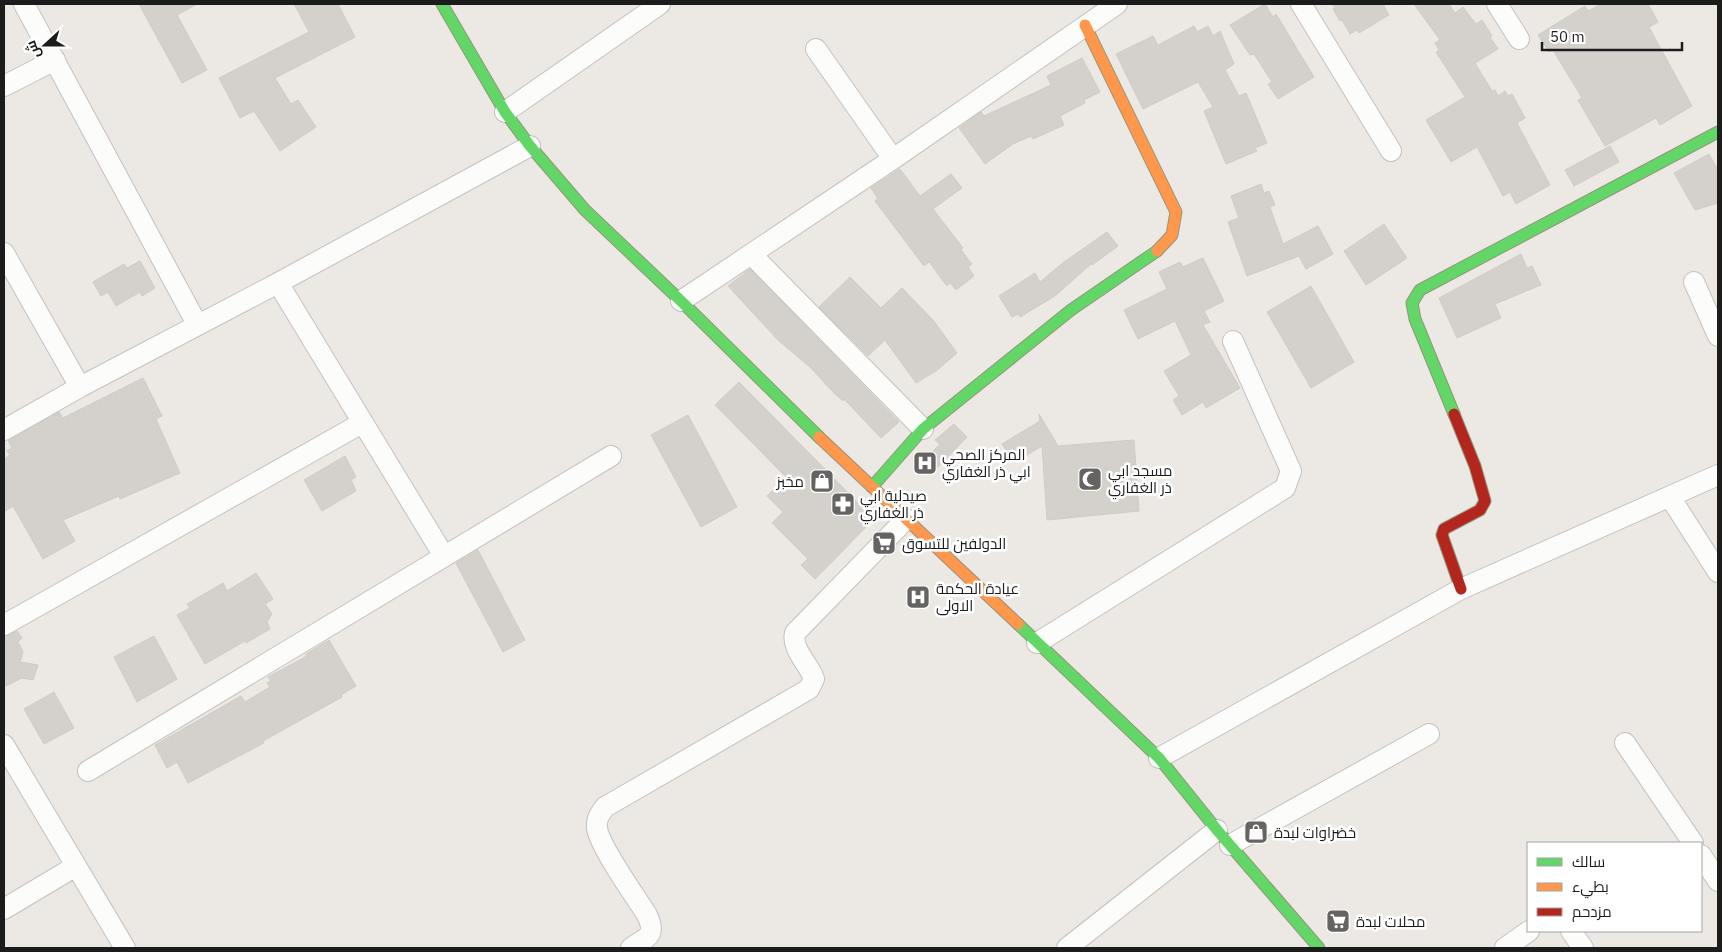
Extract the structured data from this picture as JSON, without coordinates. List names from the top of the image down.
{
  "places": {
    "hospital": ["المركز الصحي ابي ذر الغفاري", "عيادة الحكمة الاولى"],
    "mosque": ["مسجد ابي ذر الغفاري"],
    "shop": ["مخبز", "خضراوات لبدة"],
    "pharmacy": ["صيدلية ابي ذر الغفاري"],
    "supermarket": ["الدولفين للتسوق", "محلات لبدة"]
  },
  "legend": ["سالك", "بطيء", "مزدحم"],
  "scale_bar": "50 m",
  "north": "left"
}
